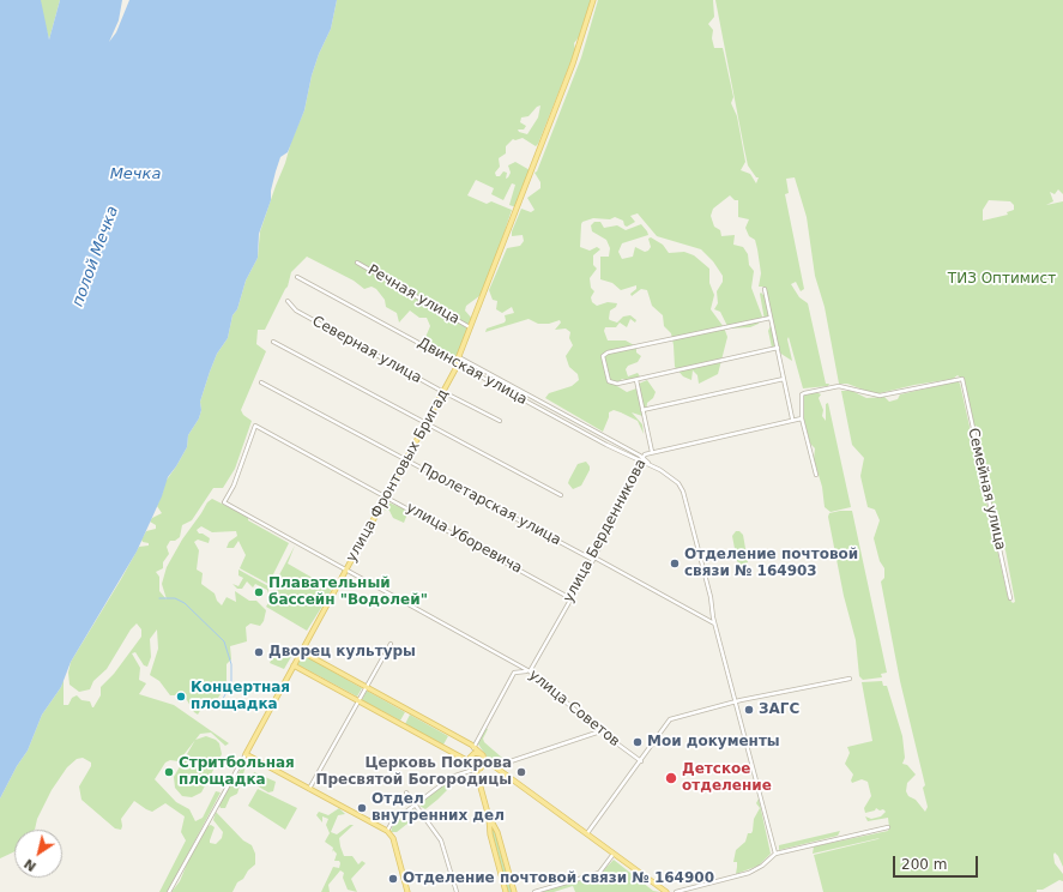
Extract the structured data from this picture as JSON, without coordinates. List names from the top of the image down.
{
  "streets": {
    "main road": ["улица Фронтовых Бригад"],
    "street": [
      "Речная улица",
      "Северная улица",
      "Двинская улица",
      "Семейная улица",
      "Пролетарская улица",
      "улица Берденникова",
      "улица Уборевича",
      "улица Советов"
    ]
  },
  "crossings": [
    ["Речная улица", "улица Фронтовых Бригад"],
    ["Северная улица", "улица Фронтовых Бригад"],
    ["Двинская улица", "улица Фронтовых Бригад"],
    ["Двинская улица", "Пролетарская улица"],
    ["Двинская улица", "улица Берденникова"],
    ["улица Фронтовых Бригад", "Пролетарская улица"],
    ["улица Фронтовых Бригад", "улица Уборевича"],
    ["улица Фронтовых Бригад", "улица Советов"],
    ["Семейная улица", "улица Берденникова"],
    ["Пролетарская улица", "улица Берденникова"],
    ["улица Берденникова", "улица Уборевича"],
    ["улица Берденникова", "улица Советов"],
    ["улица Уборевича", "улица Советов"]
  ],
  "water": ["Мечка", "полой Мечка"],
  "parks": ["ТИЗ Оптимист"],
  "places": [
    "Отделение почтовой связи № 164903",
    "Плавательный бассейн \"Водолей\"",
    "Дворец культуры",
    "Концертная площадка",
    "ЗАГС",
    "Мои документы",
    "Стритбольная площадка",
    "Церковь Покрова Пресвятой Богородицы",
    "Детское отделение",
    "Отдел внутренних дел",
    "Отделение почтовой связи № 164900"
  ],
  "scale_bar": "200 m",
  "north": "bottom left"
}
